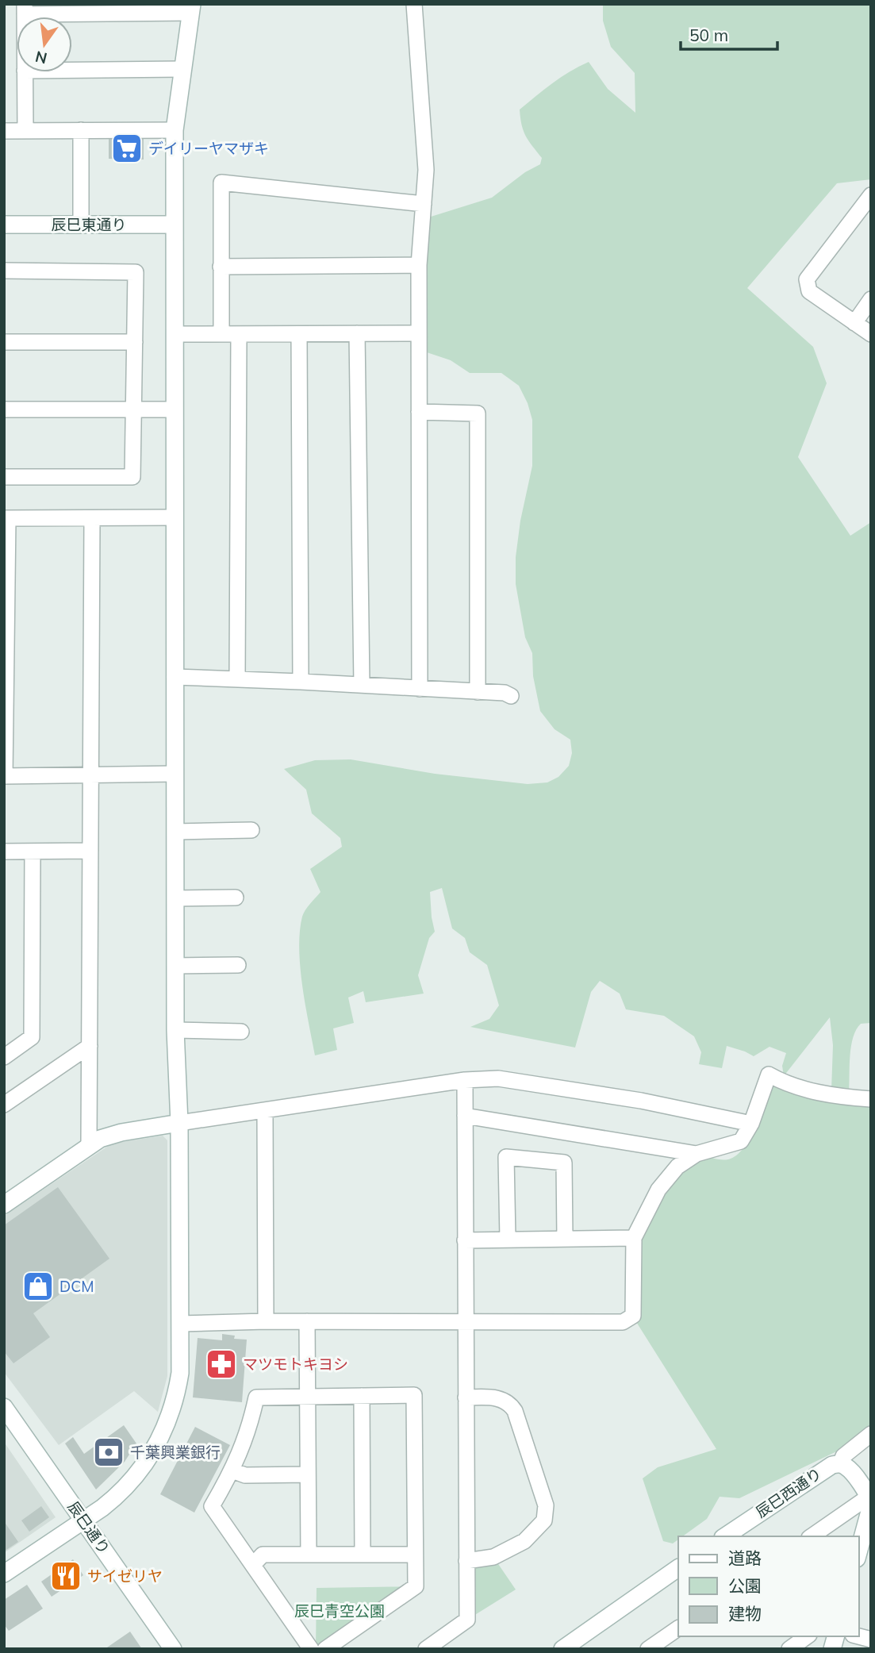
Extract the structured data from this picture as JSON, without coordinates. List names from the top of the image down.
{
  "streets": {
    "street": ["辰巳東通り", "辰巳西通り", "辰巳通り"]
  },
  "parks": ["辰巳青空公園"],
  "places": {
    "supermarket": ["デイリーヤマザキ"],
    "shop": ["DCM"],
    "pharmacy": ["マツモトキヨシ"],
    "bank": ["千葉興業銀行"],
    "restaurant": ["サイゼリヤ"]
  },
  "legend": ["道路", "公園", "建物"],
  "scale_bar": "50 m",
  "north": "bottom"
}
